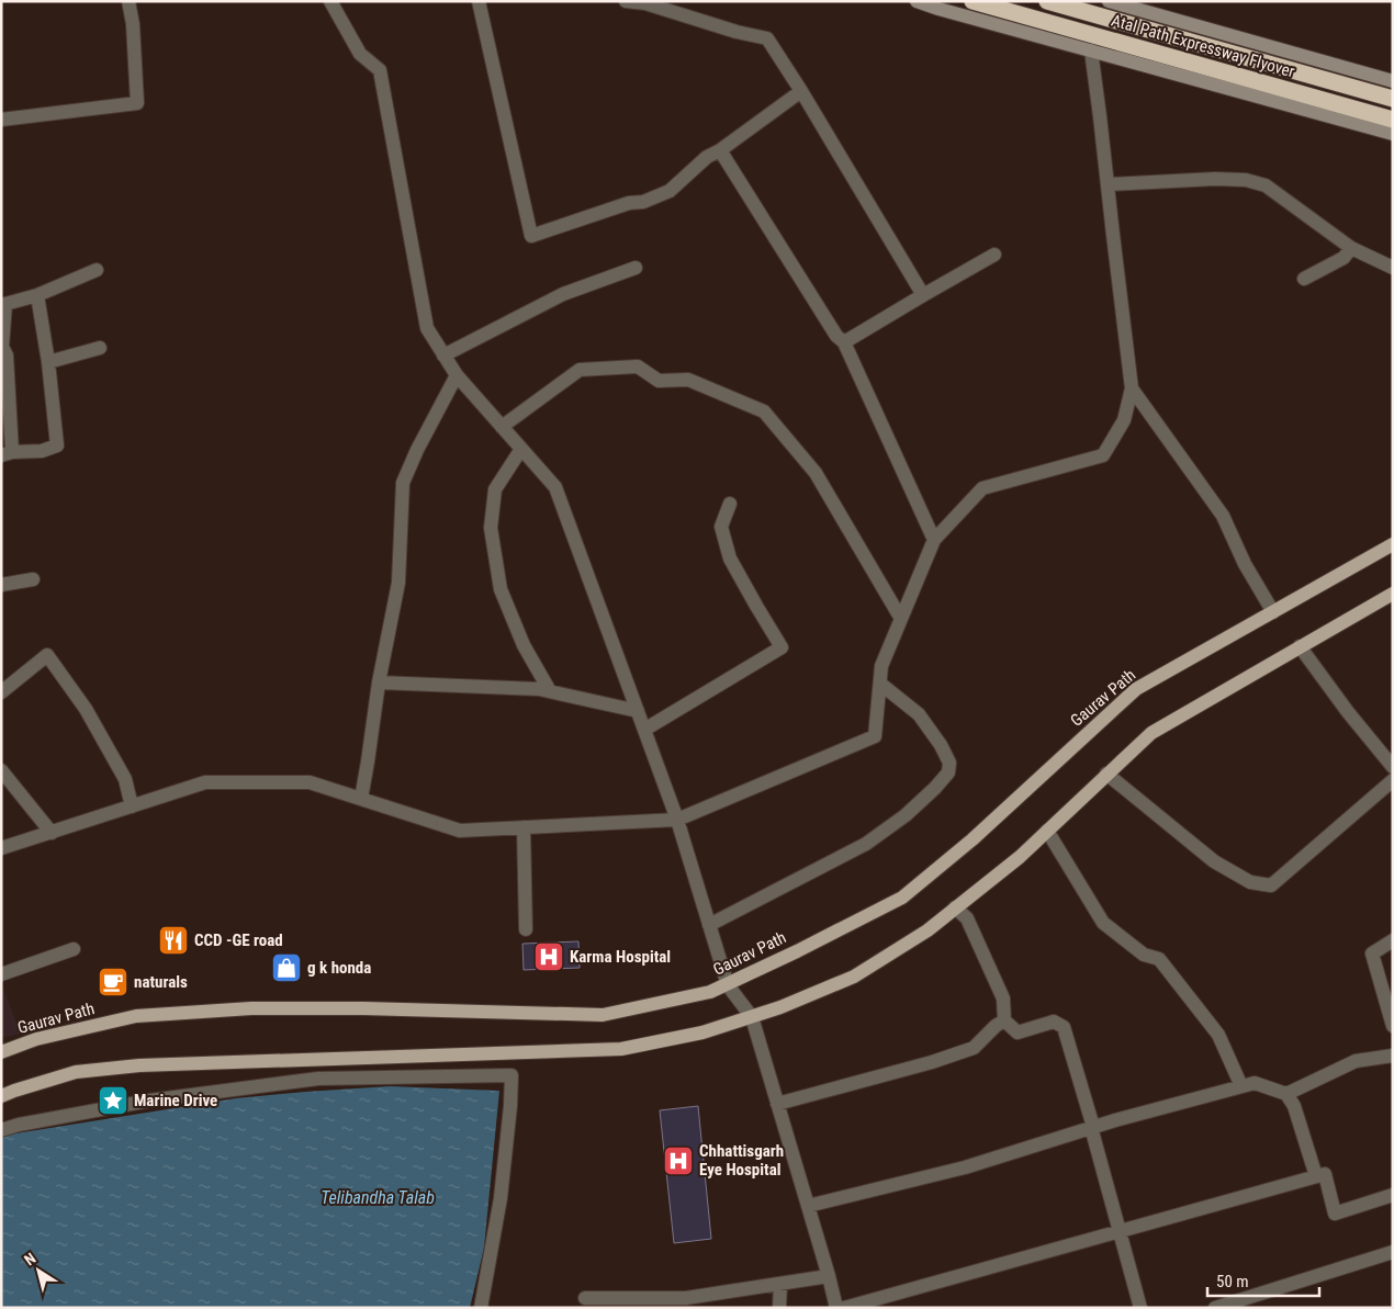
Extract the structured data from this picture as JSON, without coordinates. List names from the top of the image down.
{
  "streets": {
    "highway": ["Atal Path Expressway Flyover"],
    "main road": ["Gaurav Path"]
  },
  "water": ["Telibandha Talab"],
  "places": {
    "restaurant": ["CCD -GE road"],
    "hospital": ["Karma Hospital", "Chhattisgarh Eye Hospital"],
    "shop": ["g k honda"],
    "cafe": ["naturals"],
    "place": ["Marine Drive"]
  },
  "scale_bar": "50 m",
  "north": "top left"
}
